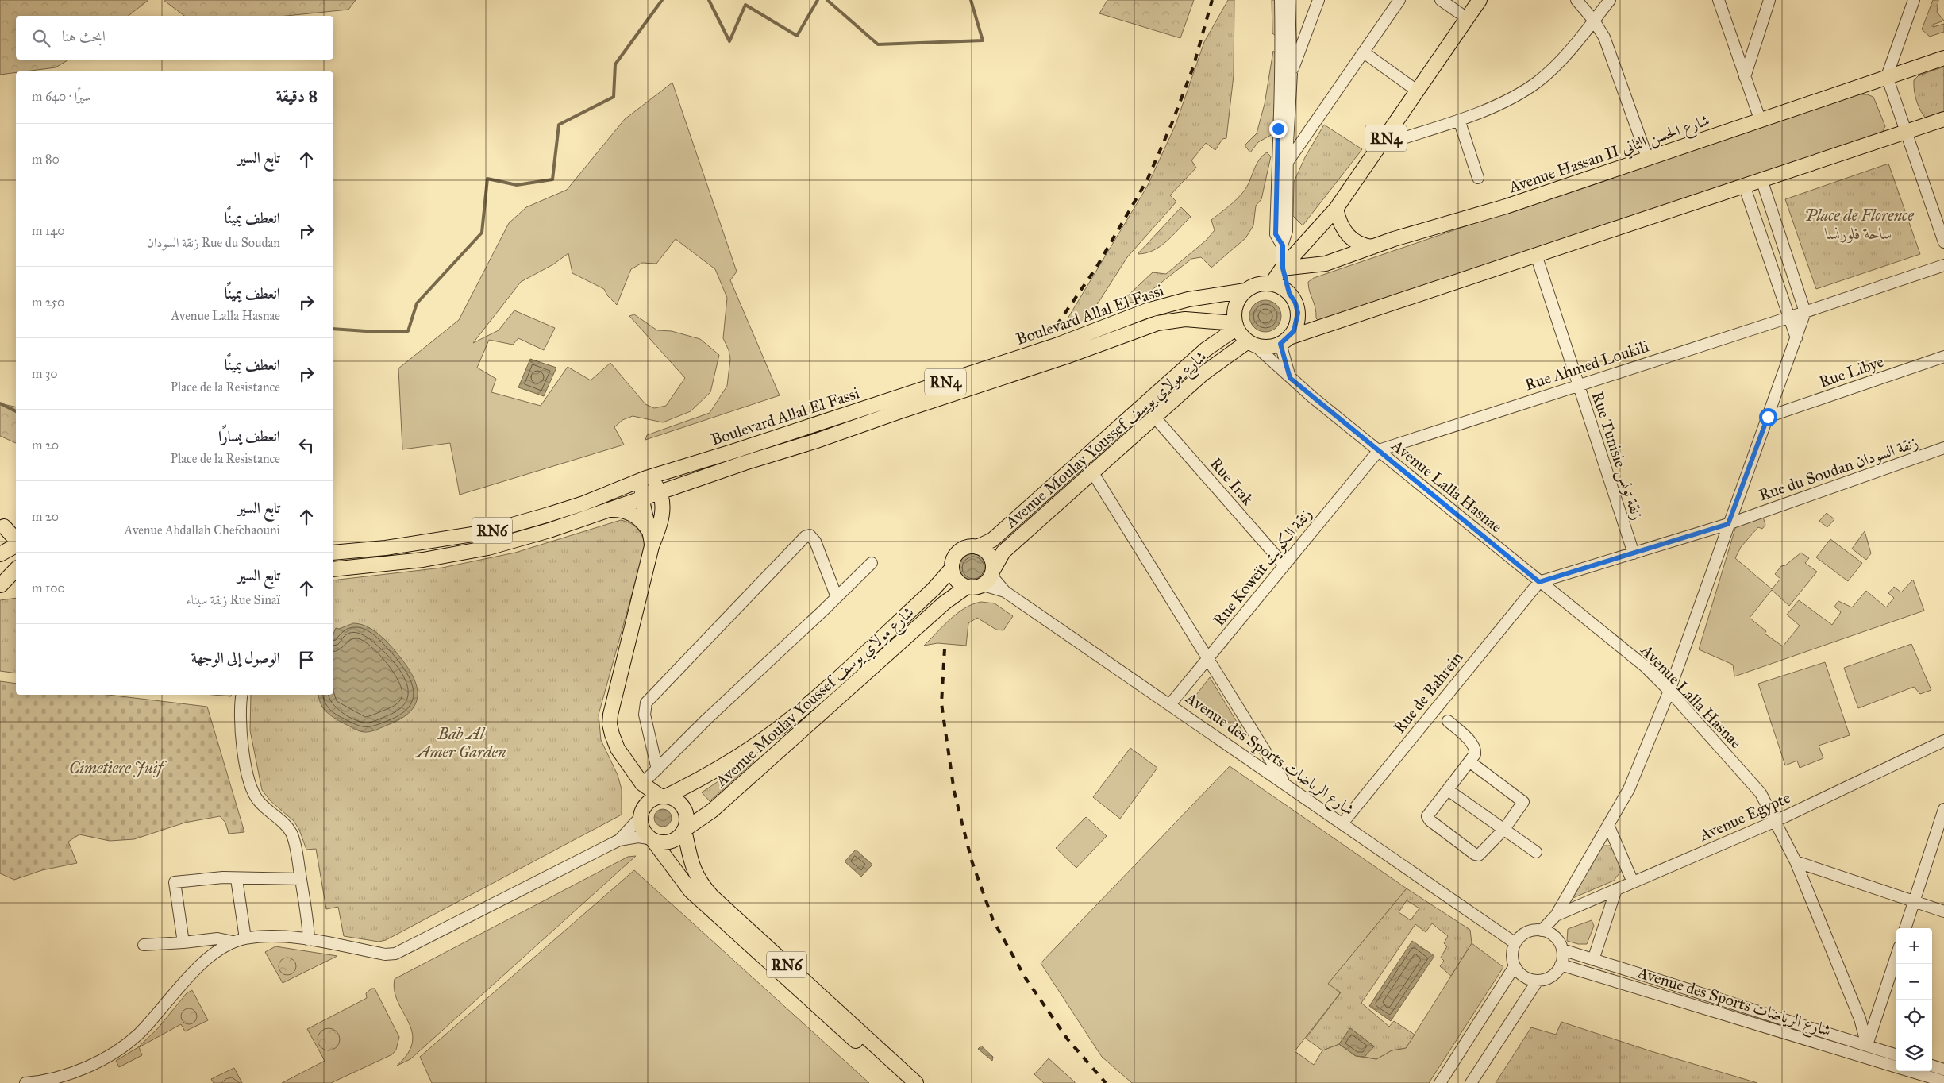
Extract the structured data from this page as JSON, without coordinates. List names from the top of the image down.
{
  "streets": {
    "main road": [
      "RN4",
      "Avenue Hassan II شارع الحسن الثاني",
      "Boulevard Allal El Fassi",
      "Avenue Moulay Youssef شارع مولاي يوسف",
      "RN6"
    ],
    "street": [
      "Rue Ahmed Loukili",
      "Rue Libye",
      "Rue Tunisie زنقة تونس",
      "Rue du Soudan زنقة السودان",
      "Rue Irak",
      "Avenue Lalla Hasnae",
      "Rue Koweït زنقة الكويت",
      "Rue de Bahrein",
      "Avenue des Sports شارع الرياضات",
      "Avenue Egypte"
    ]
  },
  "crossings": [
    ["RN4", "Avenue Hassan II شارع الحسن الثاني"],
    ["RN4", "Boulevard Allal El Fassi"],
    ["RN4", "Avenue Moulay Youssef شارع مولاي يوسف"],
    ["RN4", "Avenue Lalla Hasnae"],
    ["Boulevard Allal El Fassi", "Avenue Moulay Youssef شارع مولاي يوسف"],
    ["Boulevard Allal El Fassi", "Avenue Lalla Hasnae"],
    ["Boulevard Allal El Fassi", "RN6"],
    ["Rue Ahmed Loukili", "Rue Tunisie زنقة تونس"],
    ["Rue Ahmed Loukili", "Avenue Lalla Hasnae"],
    ["Rue Ahmed Loukili", "Rue Koweït زنقة الكويت"],
    ["Avenue Moulay Youssef شارع مولاي يوسف", "Rue Irak"],
    ["Avenue Moulay Youssef شارع مولاي يوسف", "Avenue Lalla Hasnae"],
    ["Avenue Moulay Youssef شارع مولاي يوسف", "RN6"],
    ["Avenue Moulay Youssef شارع مولاي يوسف", "Avenue des Sports شارع الرياضات"],
    ["Rue Tunisie زنقة تونس", "Rue du Soudan زنقة السودان"],
    ["Rue du Soudan زنقة السودان", "Avenue Lalla Hasnae"],
    ["Rue du Soudan زنقة السودان", "Rue de Bahrein"],
    ["Rue Irak", "Rue Koweït زنقة الكويت"],
    ["Avenue Lalla Hasnae", "Rue Koweït زنقة الكويت"],
    ["Avenue Lalla Hasnae", "Rue de Bahrein"],
    ["Avenue Lalla Hasnae", "Avenue des Sports شارع الرياضات"],
    ["Avenue Lalla Hasnae", "Avenue Egypte"],
    ["Rue Koweït زنقة الكويت", "Avenue des Sports شارع الرياضات"],
    ["Rue de Bahrein", "Avenue des Sports شارع الرياضات"]
  ],
  "parks": ["Place de Florence ساحة فلورنسا", "Bab Al Amer Garden", "Cimetiere Juif"],
  "page": {
    "search": "ابحث هنا",
    "heading": ["8 دقيقة", "سيرًا · 640 m"],
    "list": [
      ["تابع السير", "80 m"],
      ["انعطف يمينًا", "Rue du Soudan زنقة السودان", "140 m"],
      ["انعطف يمينًا", "Avenue Lalla Hasnae", "250 m"],
      ["انعطف يمينًا", "Place de la Resistance", "30 m"],
      ["انعطف يسارًا", "Place de la Resistance", "20 m"],
      ["تابع السير", "Avenue Abdallah Chefchaouni", "20 m"],
      ["تابع السير", "Rue Sinaï زنقة سيناء", "100 m"],
      "الوصول إلى الوجهة"
    ],
    "map_buttons": ["+", "−"]
  }
}
